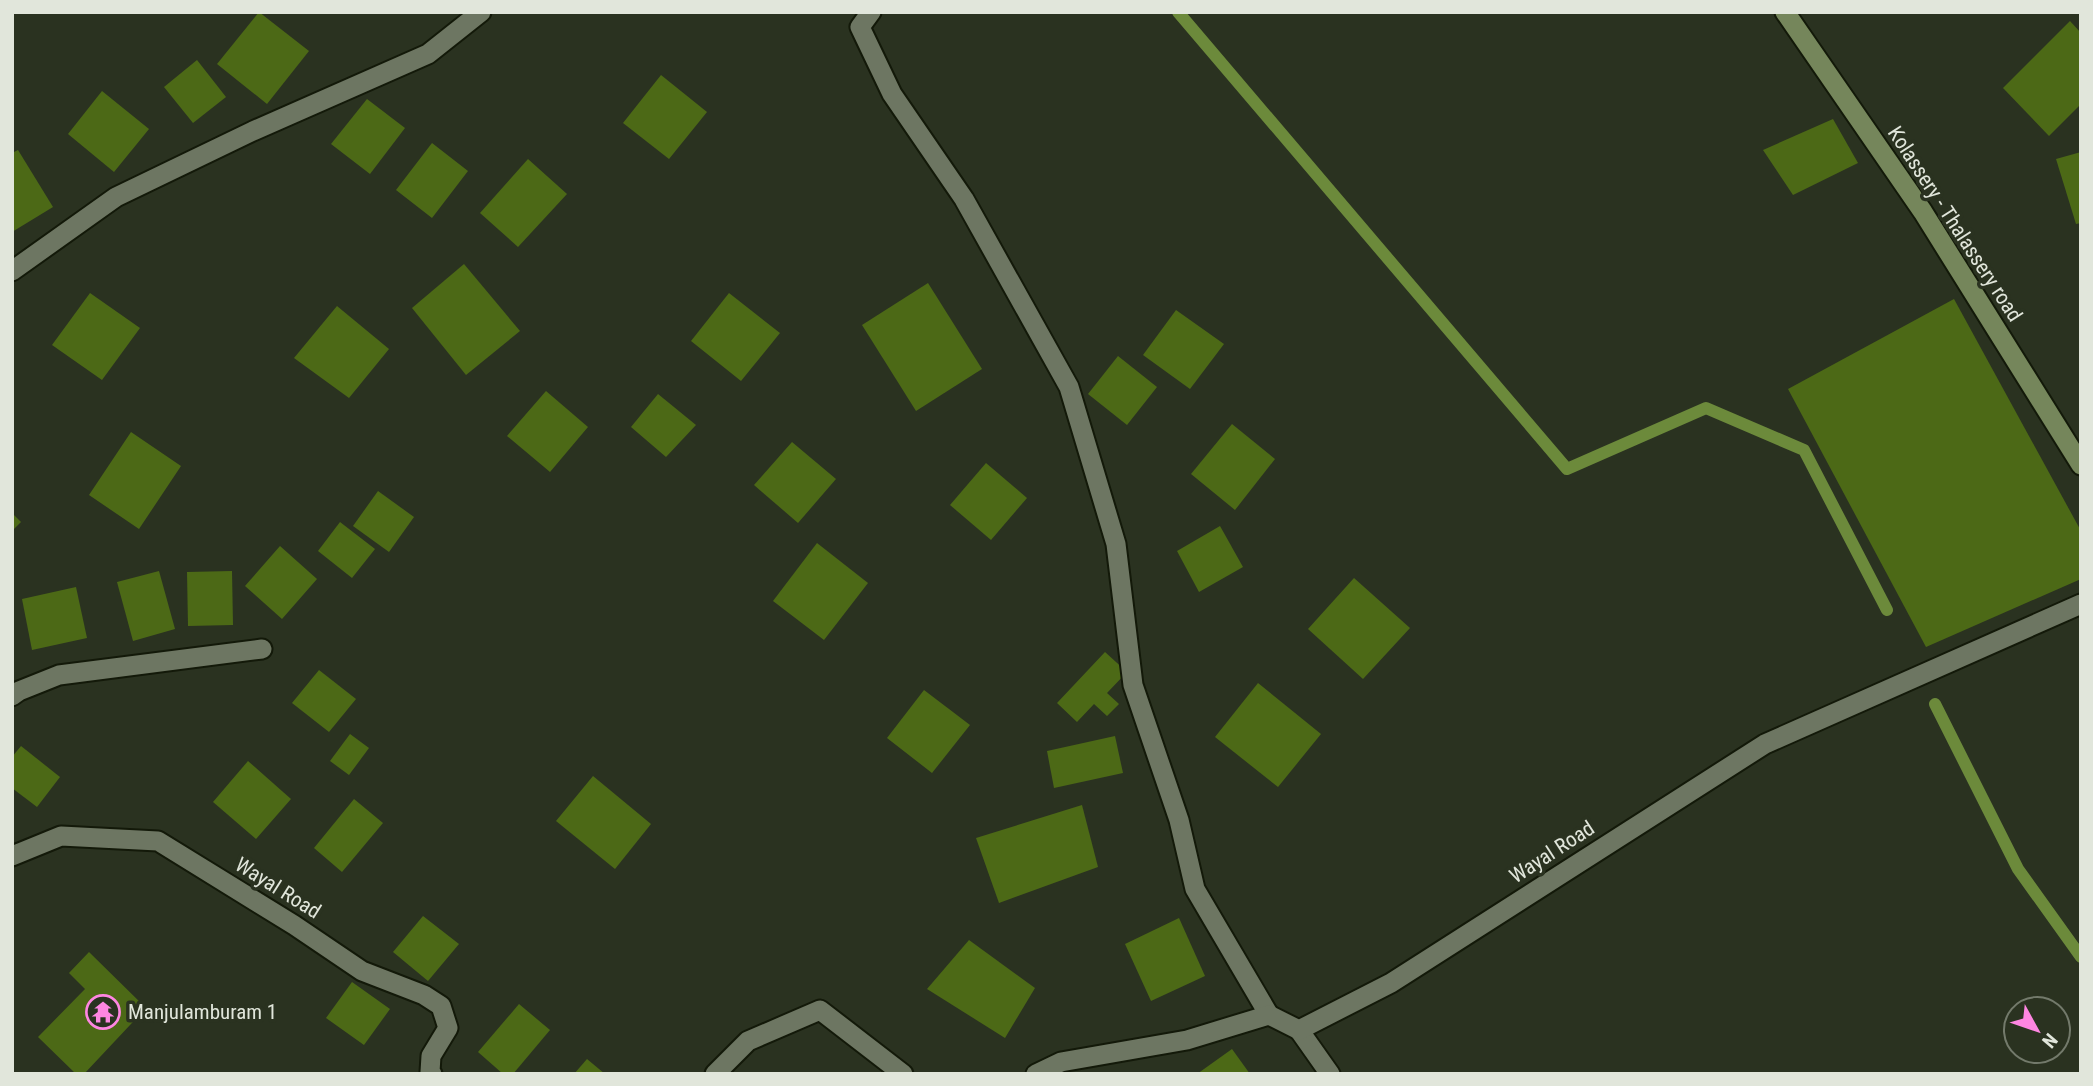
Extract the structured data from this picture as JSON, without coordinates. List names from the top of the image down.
{
  "streets": {
    "main road": ["Kolassery - Thalassery road"],
    "street": ["Wayal Road"]
  },
  "places": {
    "temple": ["Manjulamburam 1"]
  },
  "north": "bottom right"
}
